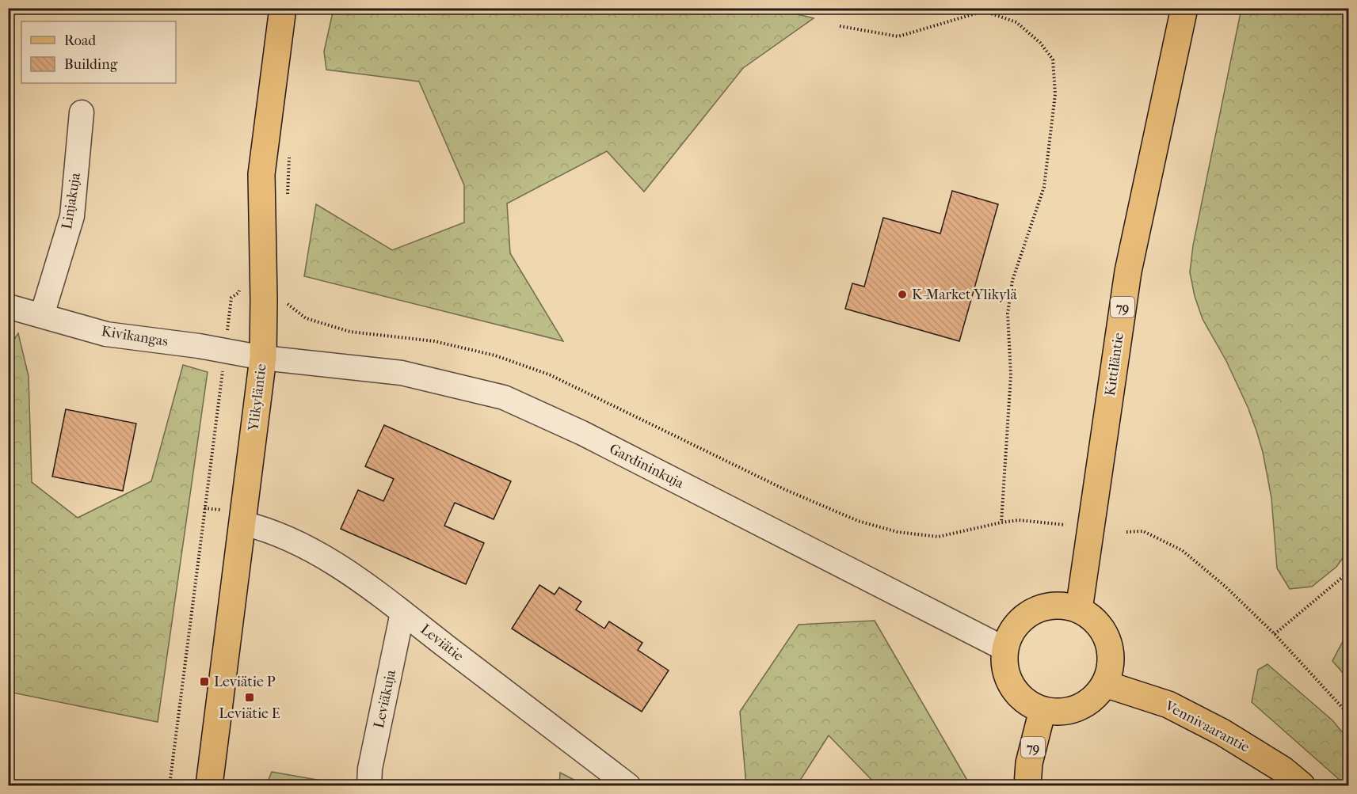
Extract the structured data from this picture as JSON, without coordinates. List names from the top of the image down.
{
  "streets": {
    "main road": [
      "79",
      "Kittiläntie",
      "Ylikyläntie",
      "Vennivaarantie"
    ],
    "street": [
      "Linjakuja",
      "Kivikangas",
      "Gardininkuja",
      "Leviätie",
      "Leviäkuja"
    ]
  },
  "crossings": [
    ["Linjakuja", "Kivikangas"],
    ["79", "Kittiläntie"],
    ["79", "Gardininkuja"],
    ["79", "Vennivaarantie"],
    ["Kivikangas", "Ylikyläntie"],
    ["Kivikangas", "Gardininkuja"],
    ["Kittiläntie", "Gardininkuja"],
    ["Kittiläntie", "Vennivaarantie"],
    ["Ylikyläntie", "Gardininkuja"],
    ["Ylikyläntie", "Leviätie"],
    ["Gardininkuja", "Vennivaarantie"],
    ["Leviätie", "Leviäkuja"]
  ],
  "places": {
    "other": ["K-Market Ylikylä"],
    "transit": ["Leviätie P", "Leviätie E"]
  },
  "legend": ["Road", "Building"]
}
